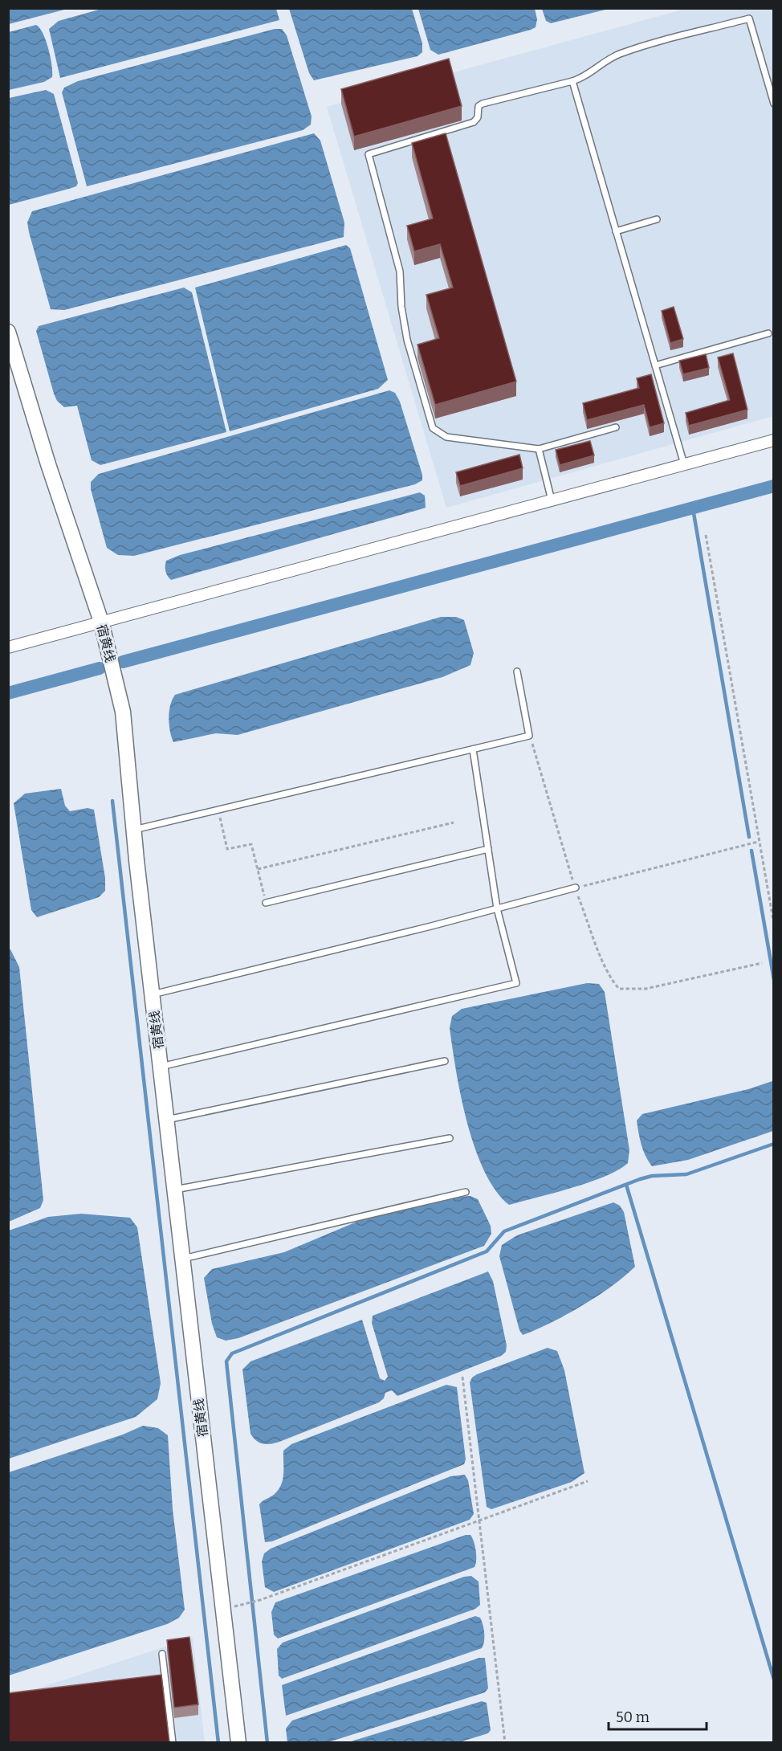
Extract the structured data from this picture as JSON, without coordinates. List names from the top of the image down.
{
  "streets": {
    "main road": ["宿黄线"]
  },
  "scale_bar": "50 m"
}
